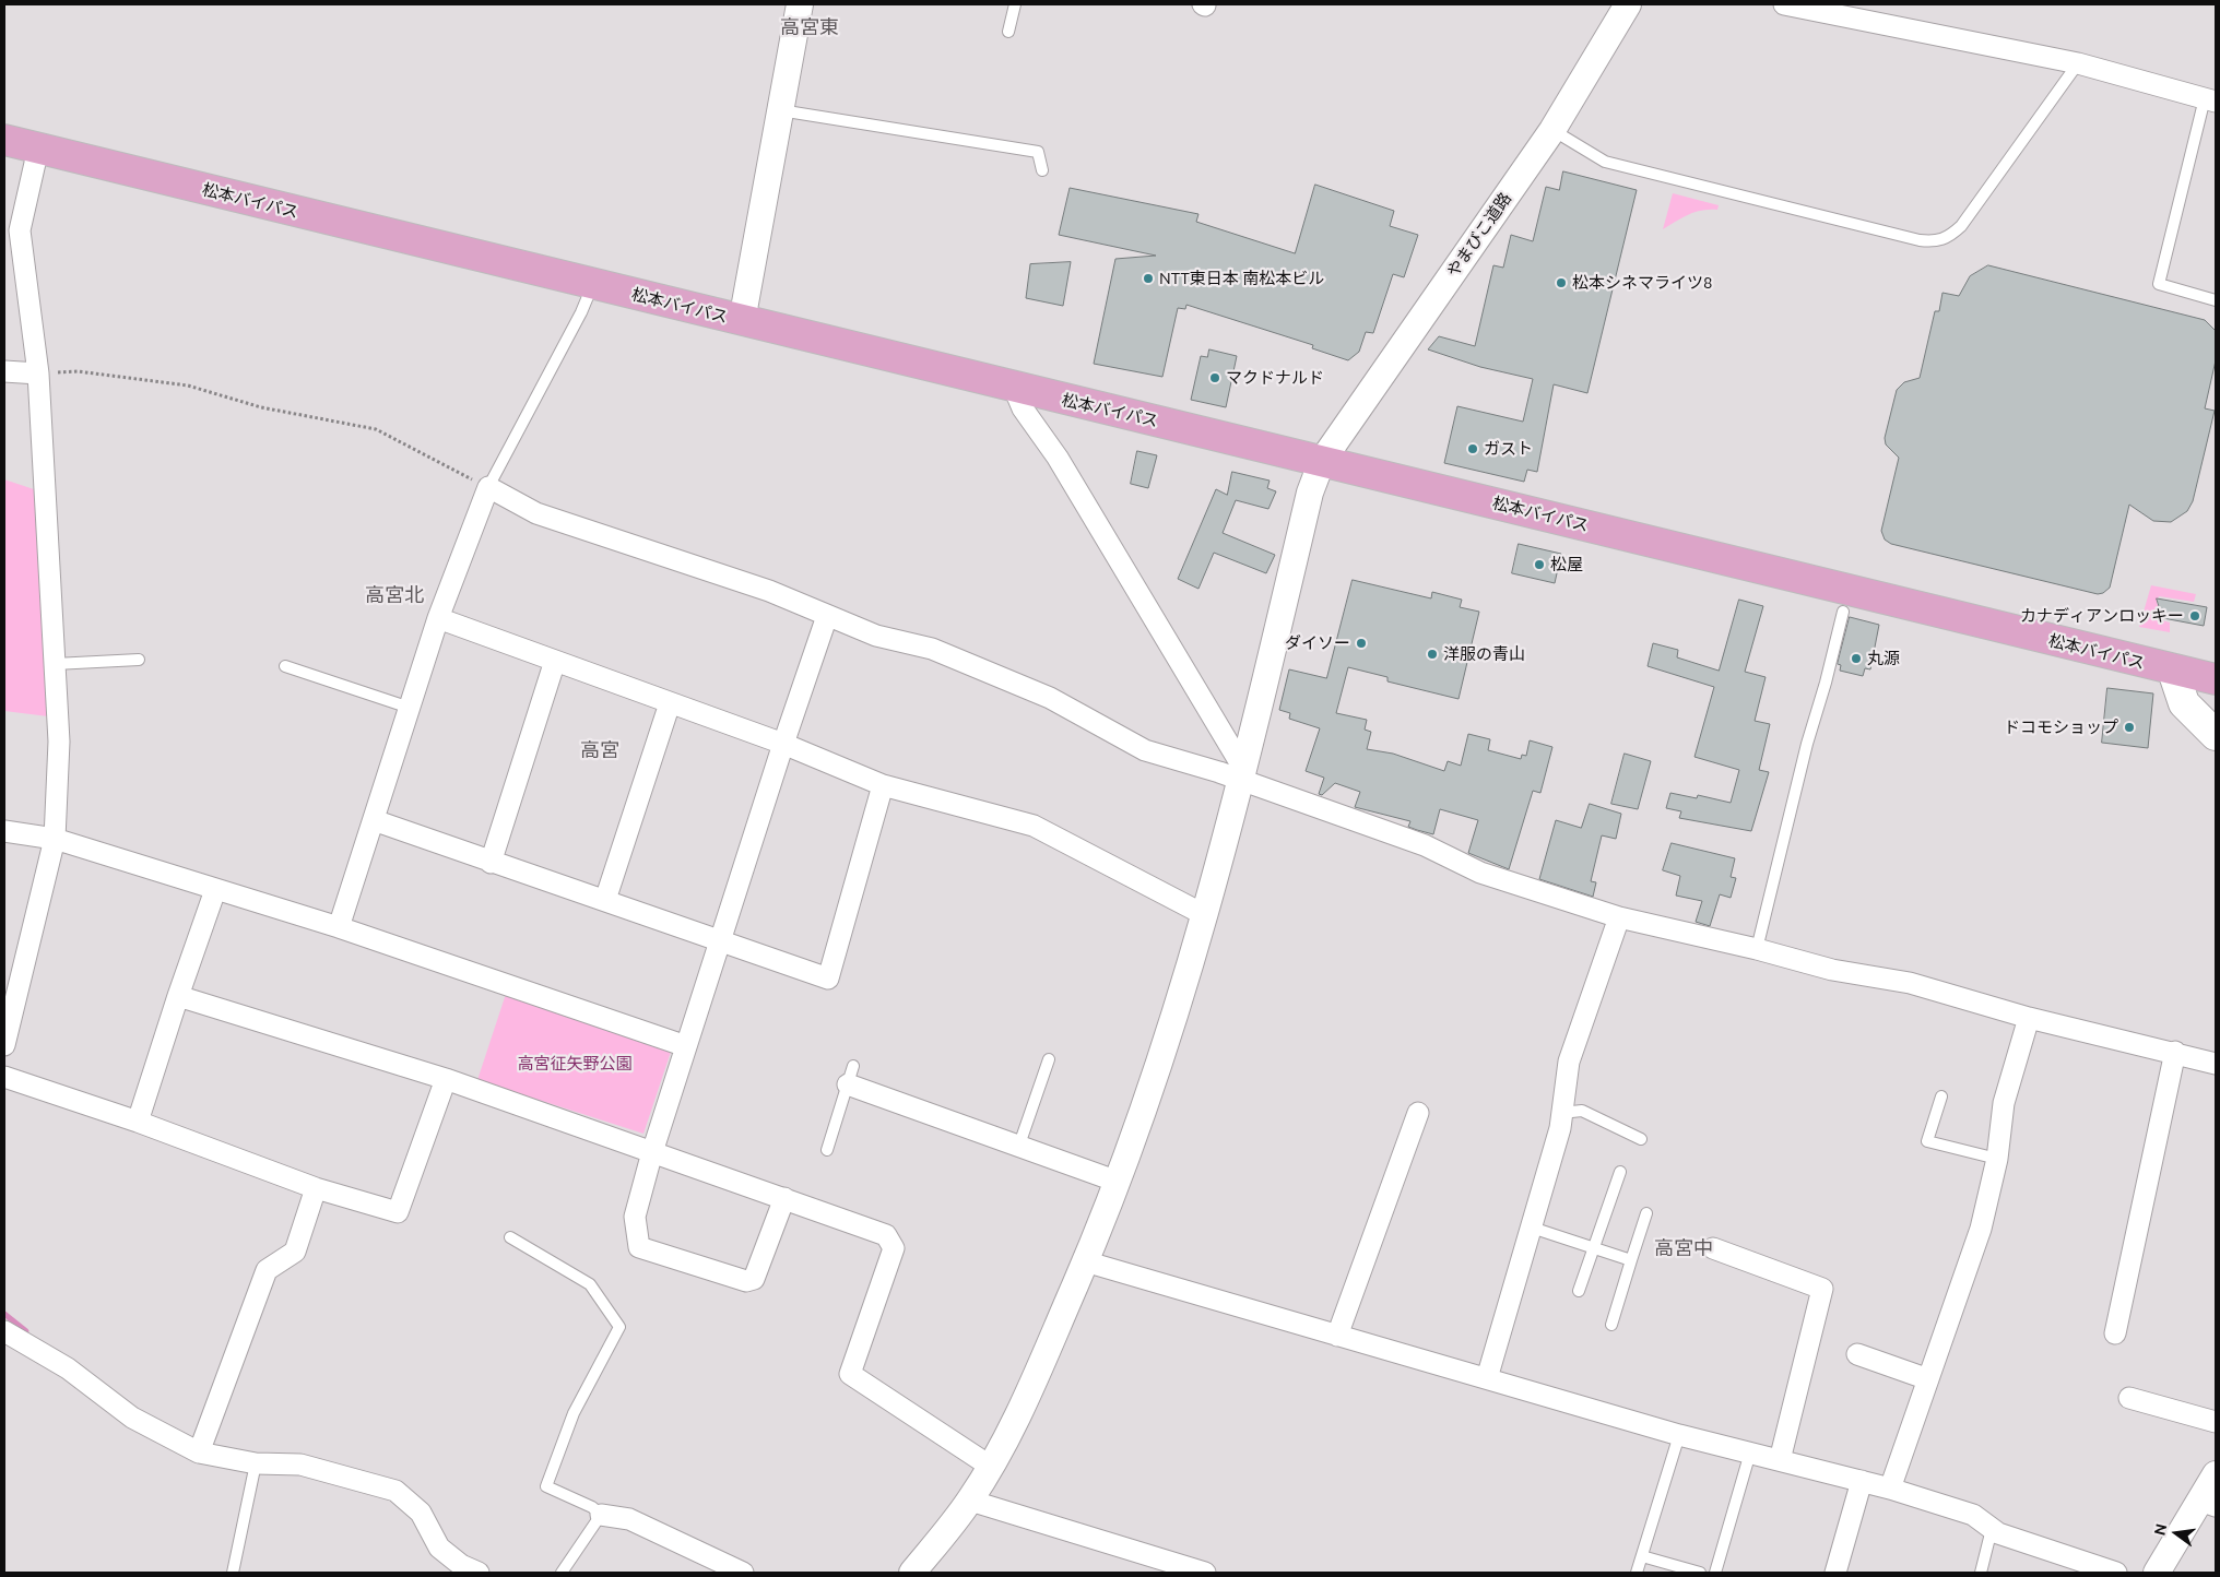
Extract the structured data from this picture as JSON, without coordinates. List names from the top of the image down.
{
  "streets": {
    "highway": ["松本バイパス"],
    "street": ["やまびこ道路"]
  },
  "crossings": [
    ["松本バイパス", "やまびこ道路"]
  ],
  "districts": [
    "高宮東",
    "高宮北",
    "高宮",
    "高宮中"
  ],
  "parks": ["高宮征矢野公園"],
  "places": [
    "NTT東日本 南松本ビル",
    "松本シネマライツ8",
    "マクドナルド",
    "ガスト",
    "松屋",
    "カナディアンロッキー",
    "ダイソー",
    "洋服の青山",
    "丸源",
    "ドコモショップ"
  ],
  "north": "left"
}
